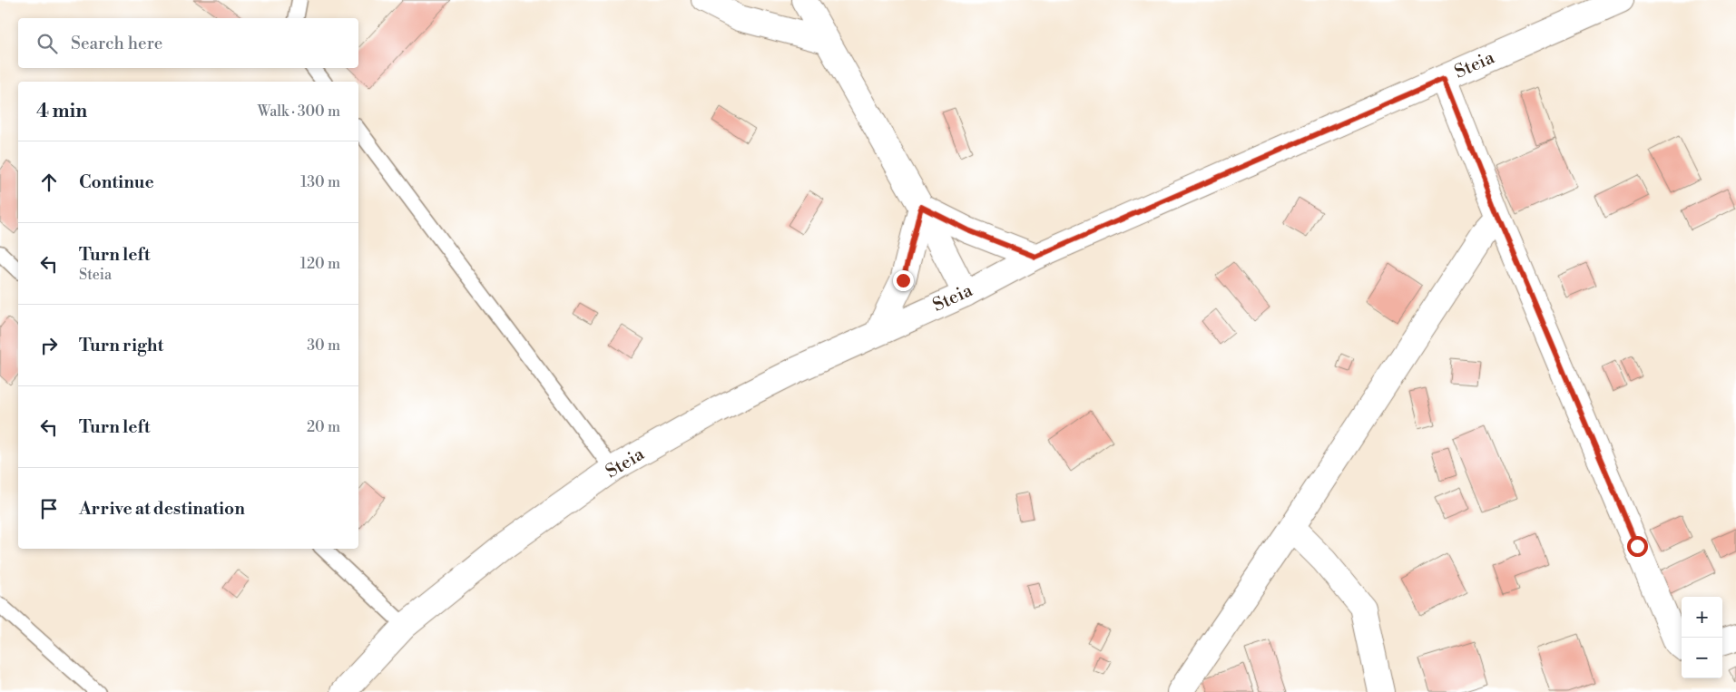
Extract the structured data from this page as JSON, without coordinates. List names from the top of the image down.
{
  "streets": {
    "street": ["Steia"]
  },
  "page": {
    "search": "Search here",
    "heading": ["4 min", "Walk · 300 m"],
    "list": [
      ["Continue", "130 m"],
      ["Turn left", "Steia", "120 m"],
      ["Turn right", "30 m"],
      ["Turn left", "20 m"],
      "Arrive at destination"
    ],
    "map_buttons": ["+", "−"]
  }
}
